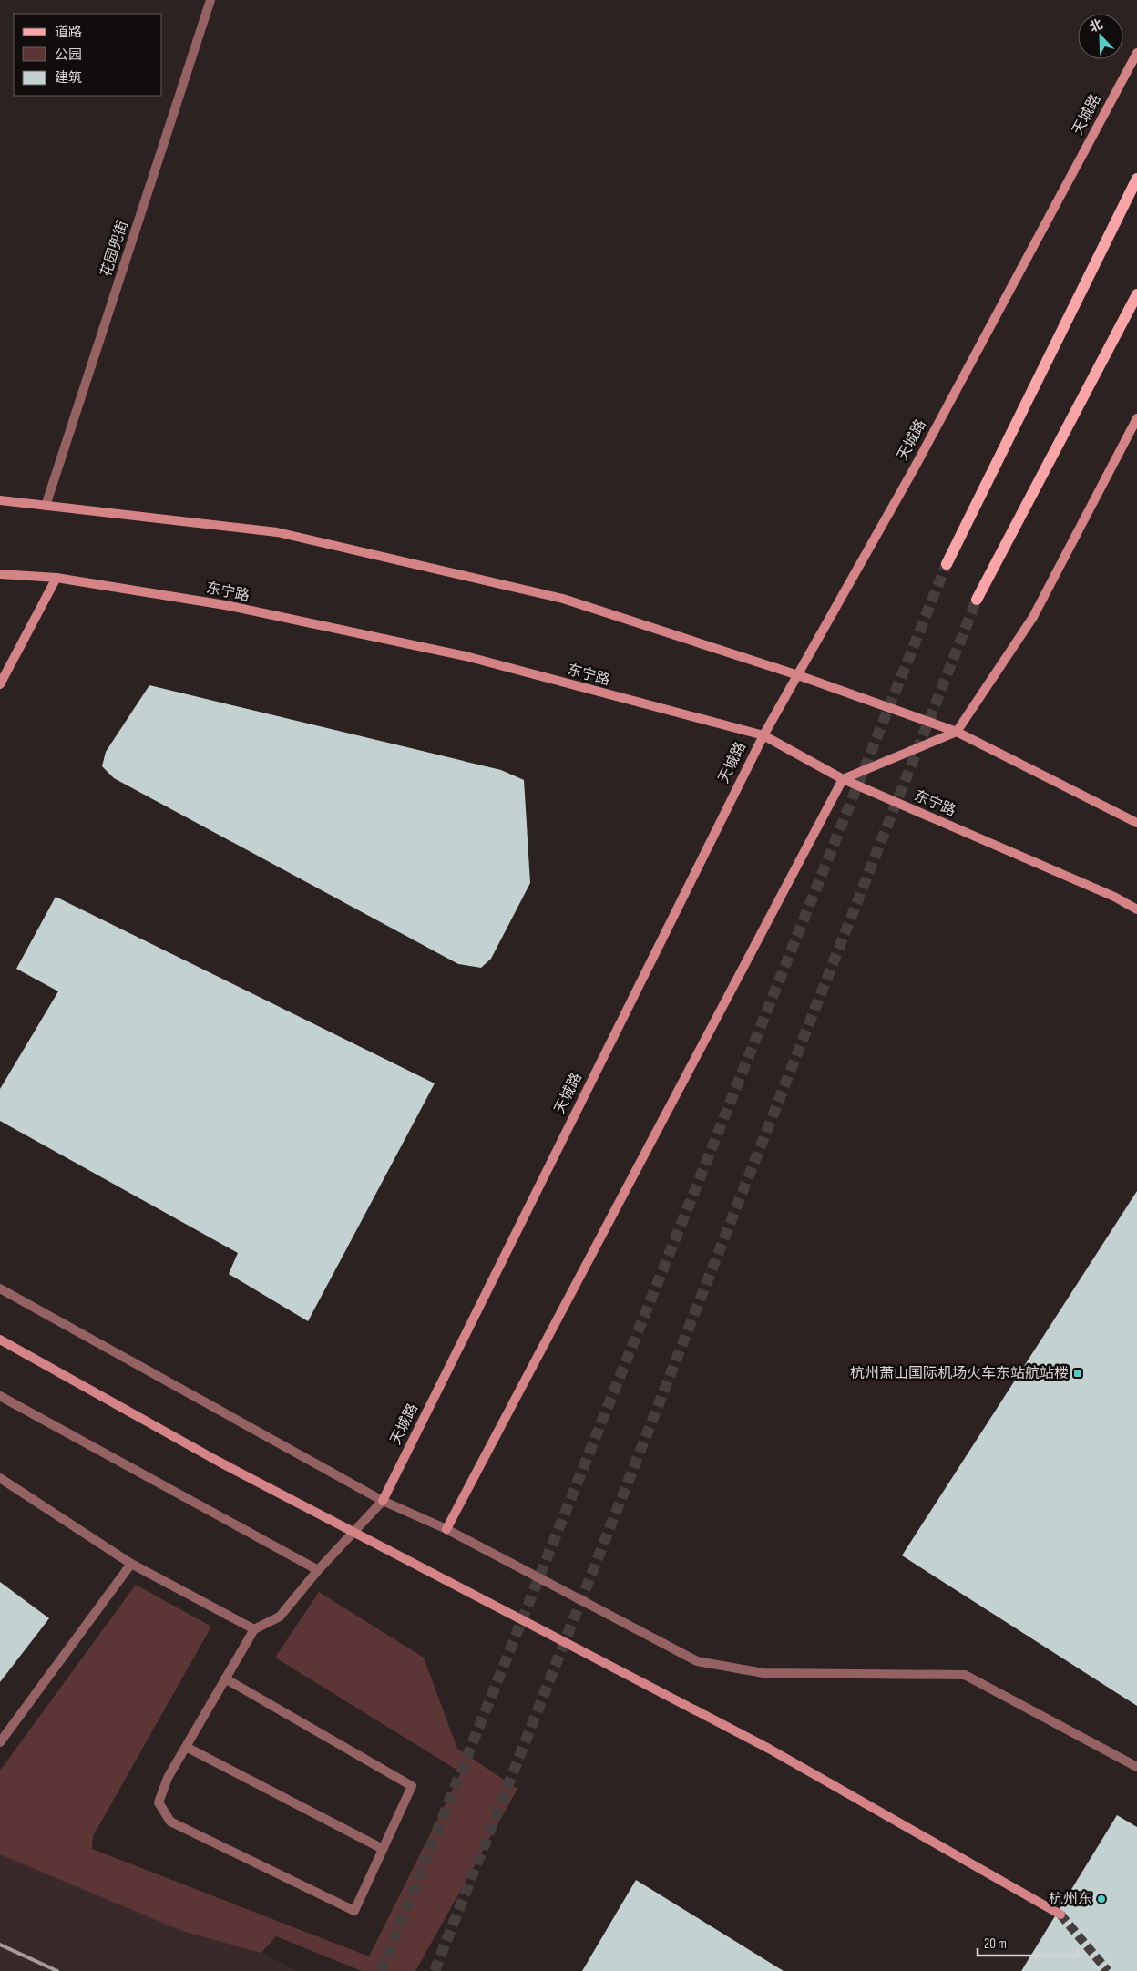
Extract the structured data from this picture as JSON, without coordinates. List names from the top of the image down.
{
  "streets": {
    "main road": ["天城路", "东宁路"],
    "street": ["花园兜街"]
  },
  "crossings": [
    ["天城路", "东宁路"]
  ],
  "places": {
    "transit": ["杭州萧山国际机场火车东站航站楼"],
    "other": ["杭州东"]
  },
  "legend": ["道路", "公园", "建筑"],
  "scale_bar": "20 m",
  "north": "top left"
}
